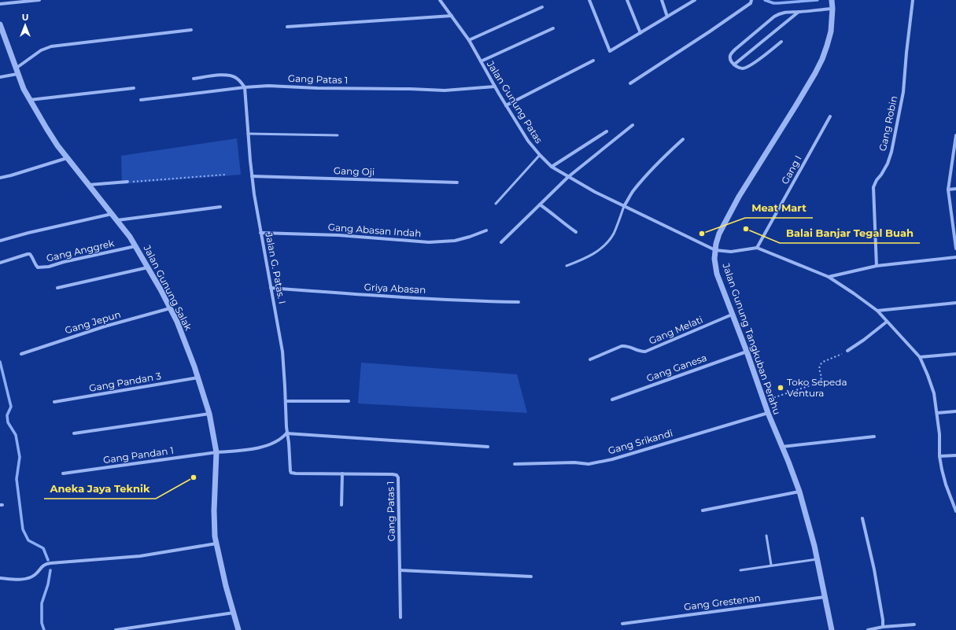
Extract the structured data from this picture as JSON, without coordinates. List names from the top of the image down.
{
  "streets": {
    "street": [
      "Gang Patas 1",
      "Jalan Gunung Patas",
      "Gang Robin",
      "Gang I",
      "Gang Oji",
      "Gang Abasan Indah",
      "Gang Anggrek",
      "Jalan G. Patas. I",
      "Jalan Gunung Salak",
      "Griya Abasan",
      "Gang Jepun",
      "Gang Melati",
      "Jalan Gunung Tangkuban Perahu",
      "Gang Ganesa",
      "Gang Pandan 3",
      "Gang Srikandi",
      "Gang Pandan 1",
      "Gang Grestenan"
    ]
  },
  "crossings": [
    ["Gang Patas 1", "Jalan Gunung Patas"],
    ["Gang Patas 1", "Jalan G. Patas. I"],
    ["Jalan Gunung Patas", "Jalan Gunung Tangkuban Perahu"],
    ["Gang Oji", "Jalan G. Patas. I"],
    ["Gang Abasan Indah", "Jalan G. Patas. I"],
    ["Gang Anggrek", "Jalan Gunung Salak"],
    ["Jalan G. Patas. I", "Griya Abasan"],
    ["Jalan Gunung Salak", "Gang Jepun"],
    ["Jalan Gunung Salak", "Gang Pandan 3"],
    ["Jalan Gunung Salak", "Gang Pandan 1"],
    ["Gang Melati", "Jalan Gunung Tangkuban Perahu"],
    ["Jalan Gunung Tangkuban Perahu", "Gang Ganesa"],
    ["Jalan Gunung Tangkuban Perahu", "Gang Srikandi"],
    ["Jalan Gunung Tangkuban Perahu", "Gang Grestenan"]
  ],
  "places": [
    "Balai Banjar Tegal Buah",
    "Meat Mart",
    "Toko Sepeda Ventura",
    "Aneka Jaya Teknik"
  ],
  "north": "top"
}
